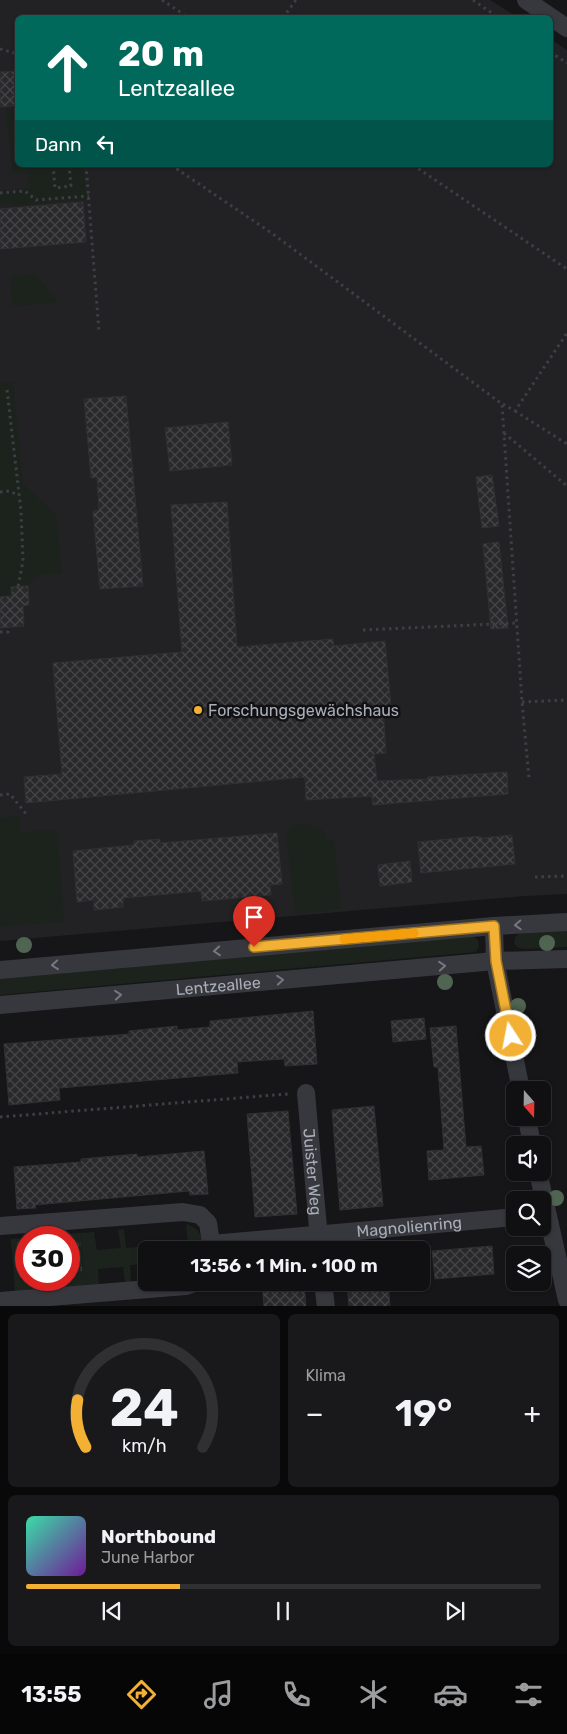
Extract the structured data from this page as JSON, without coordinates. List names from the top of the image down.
{
  "streets": {
    "street": ["Lentzeallee", "Juister Weg", "Magnolienring"]
  },
  "places": ["Forschungsgewächshaus"],
  "north": "bottom",
  "page": {
    "turn": ["20 m", "Lentzeallee"],
    "then": "Dann",
    "limit": "30",
    "trip": "13:56 · 1 Min. · 100 m",
    "tile": "Klima",
    "heat": ["−", "19°", "+"],
    "song": ["Northbound", "June Harbor"],
    "tabs": "13:55",
    "gauge": ["24", "km/h"]
  }
}
